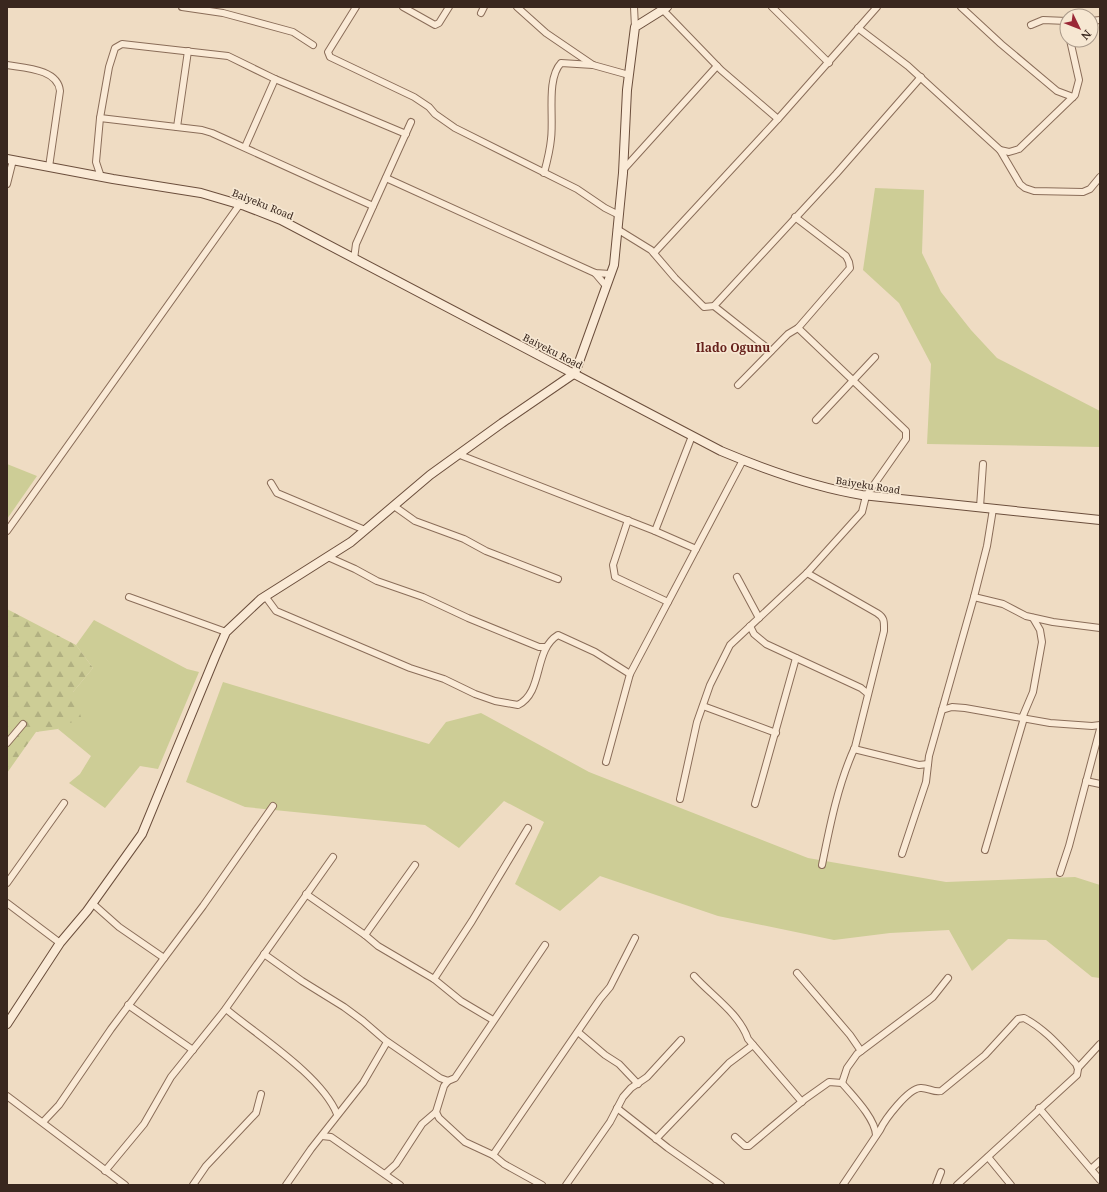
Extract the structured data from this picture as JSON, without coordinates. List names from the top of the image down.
{
  "streets": {
    "street": ["Baiyeku Road"]
  },
  "districts": ["Ilado Ogunu"],
  "north": "bottom right"
}
